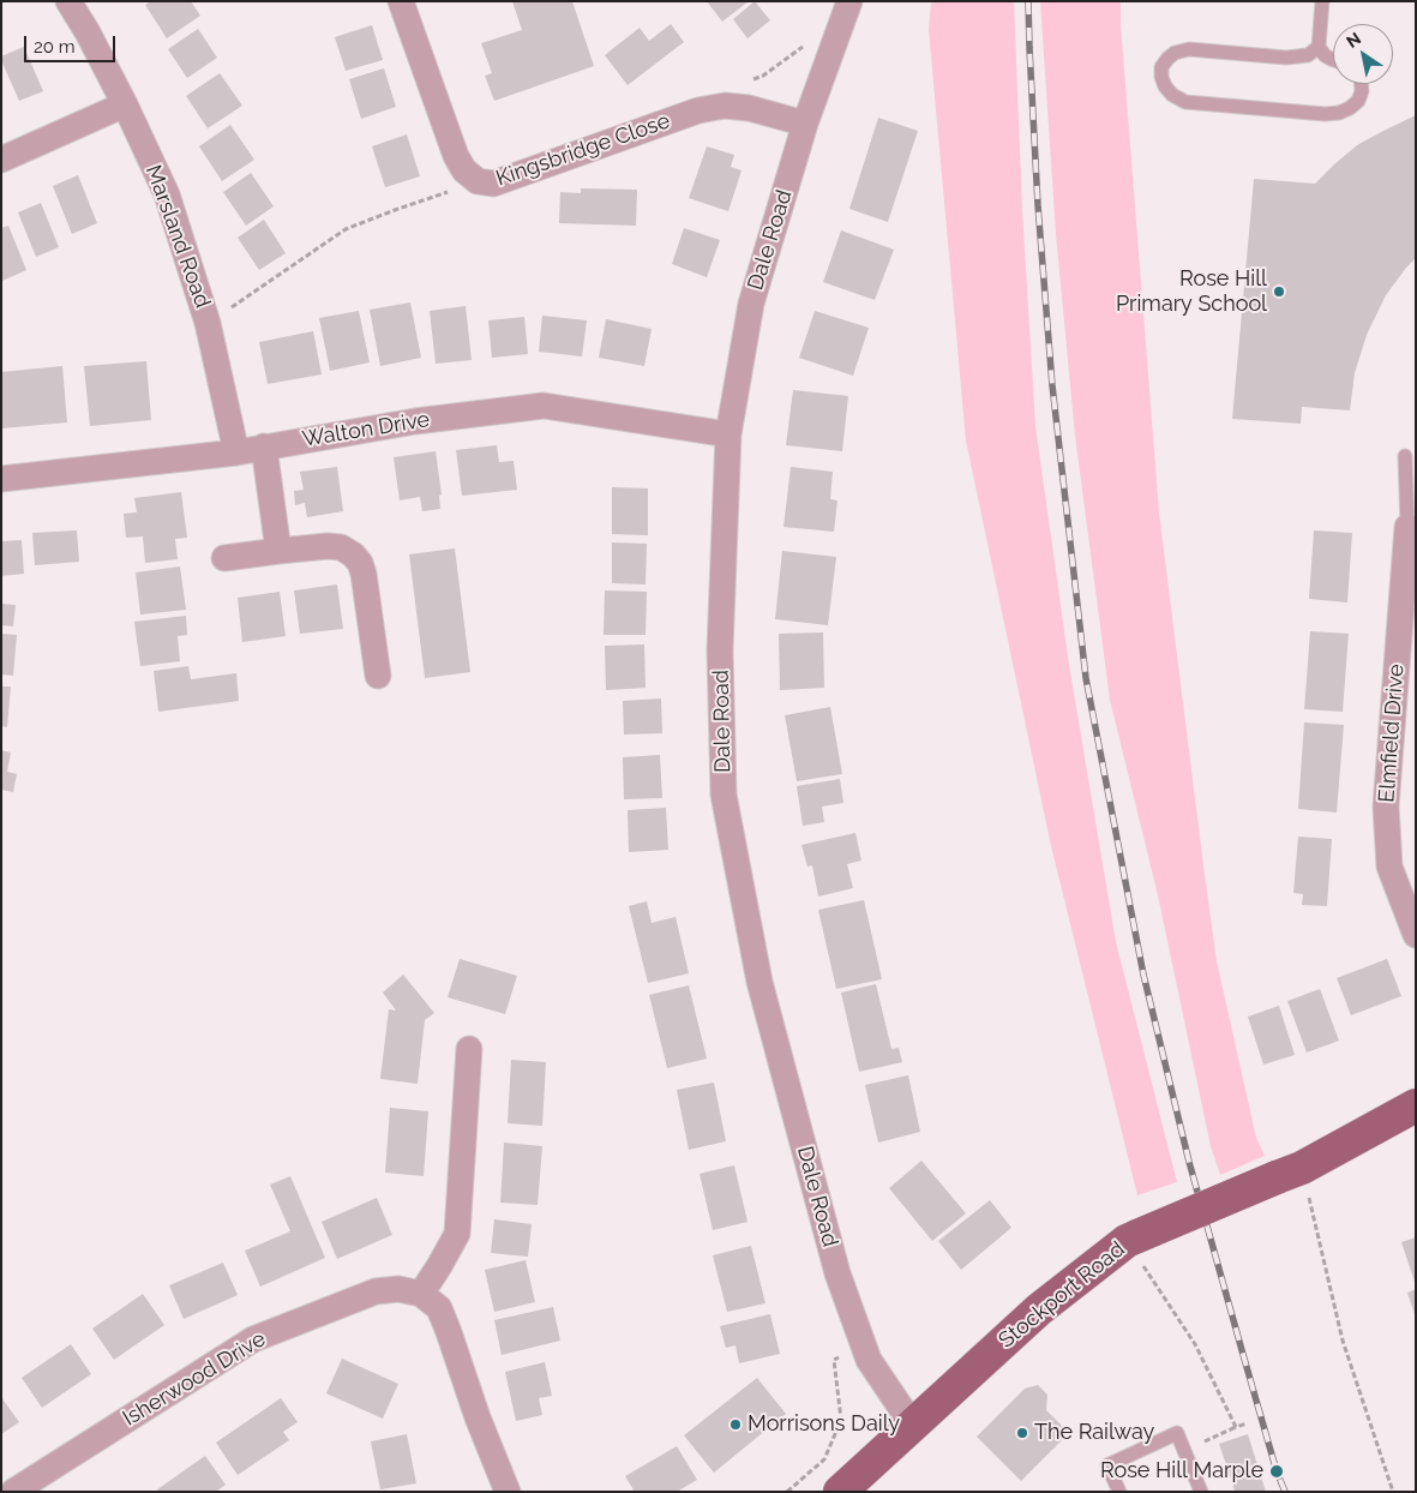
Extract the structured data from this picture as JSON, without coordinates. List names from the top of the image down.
{
  "streets": {
    "main road": ["Stockport Road"],
    "street": [
      "Kingsbridge Close",
      "Marsland Road",
      "Dale Road",
      "Walton Drive",
      "Elmfield Drive",
      "Isherwood Drive"
    ]
  },
  "crossings": [
    ["Kingsbridge Close", "Dale Road"],
    ["Marsland Road", "Walton Drive"],
    ["Dale Road", "Walton Drive"],
    ["Dale Road", "Stockport Road"]
  ],
  "places": [
    "Rose Hill Primary School",
    "Morrisons Daily",
    "The Railway",
    "Rose Hill Marple"
  ],
  "scale_bar": "20 m",
  "north": "top left"
}
